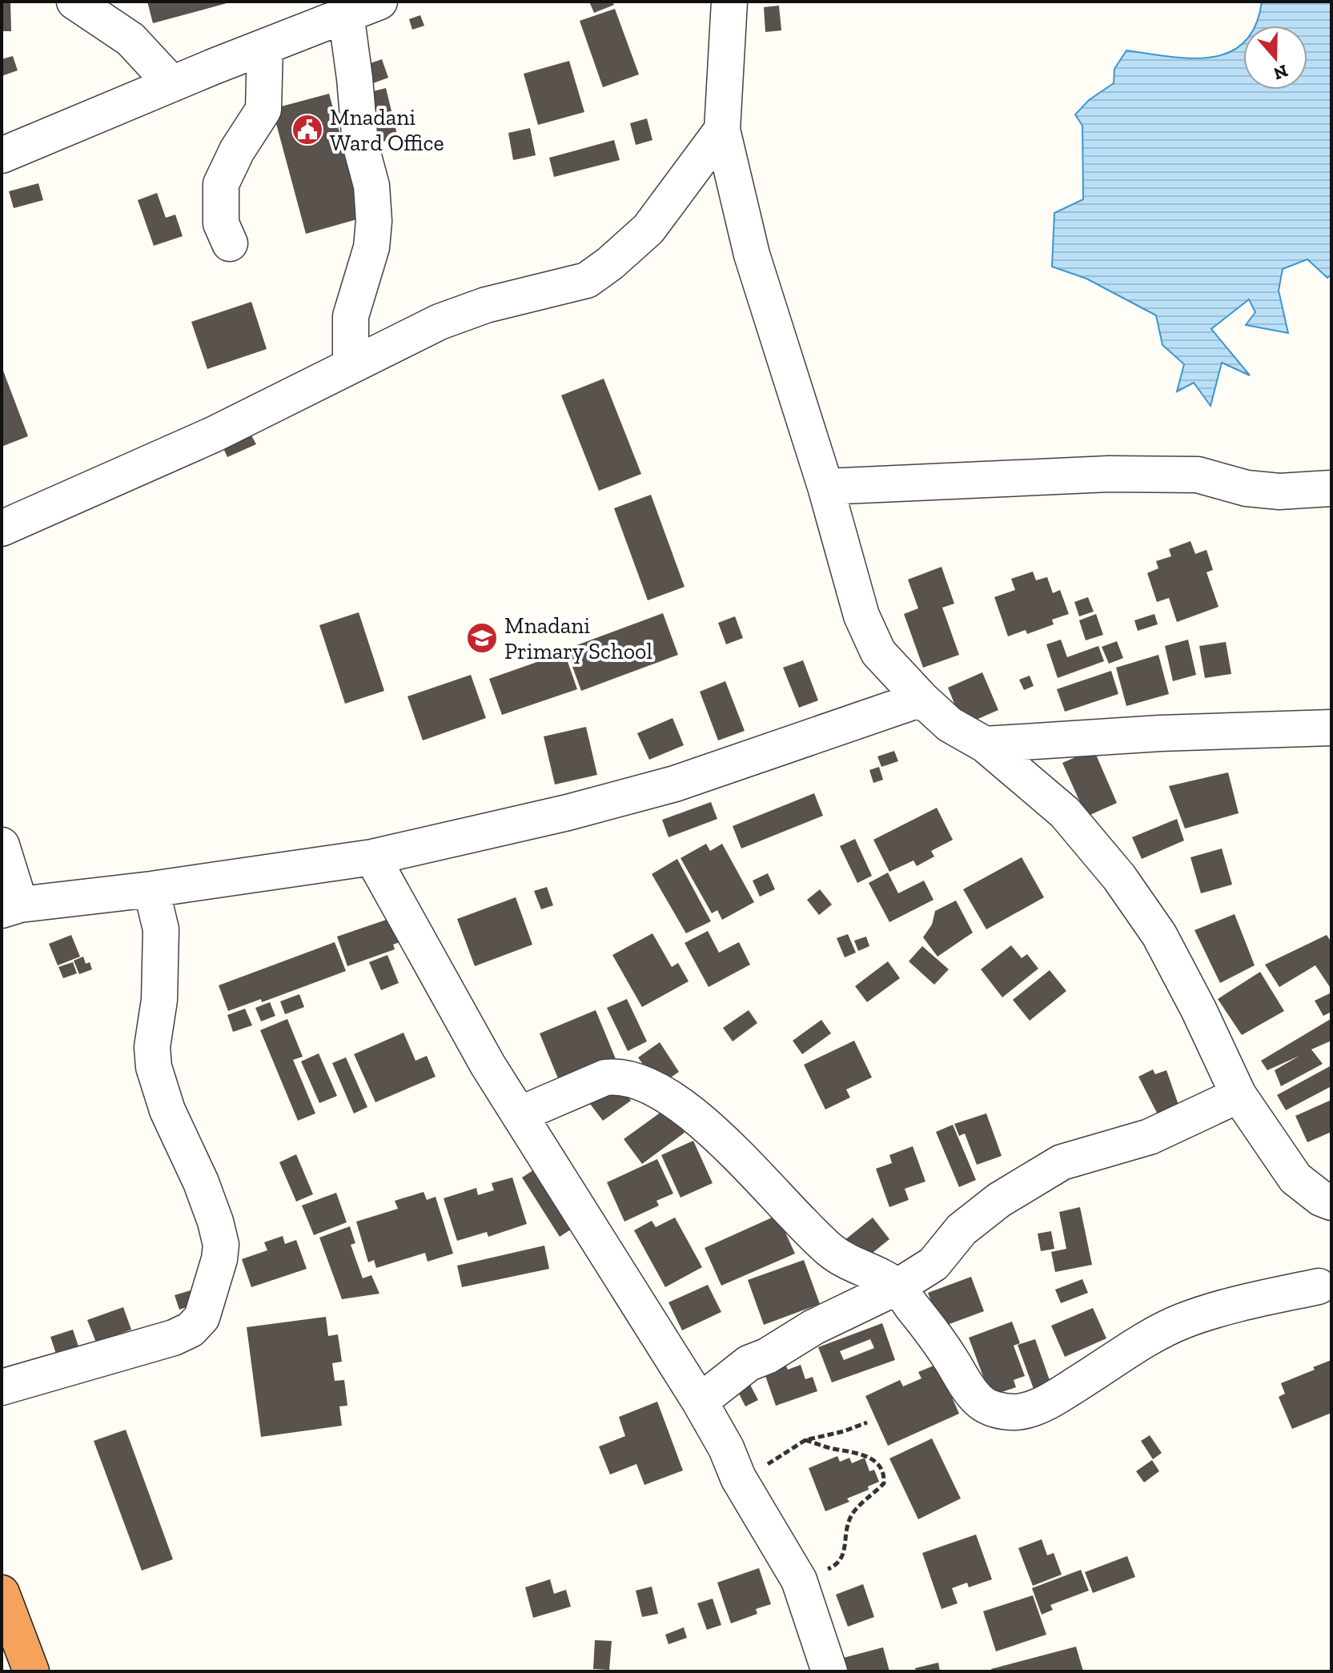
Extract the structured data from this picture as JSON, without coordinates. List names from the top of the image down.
{
  "places": {
    "public building": ["Mnadani Ward Office"],
    "school or university": ["Mnadani Primary School"]
  },
  "north": "bottom"
}
